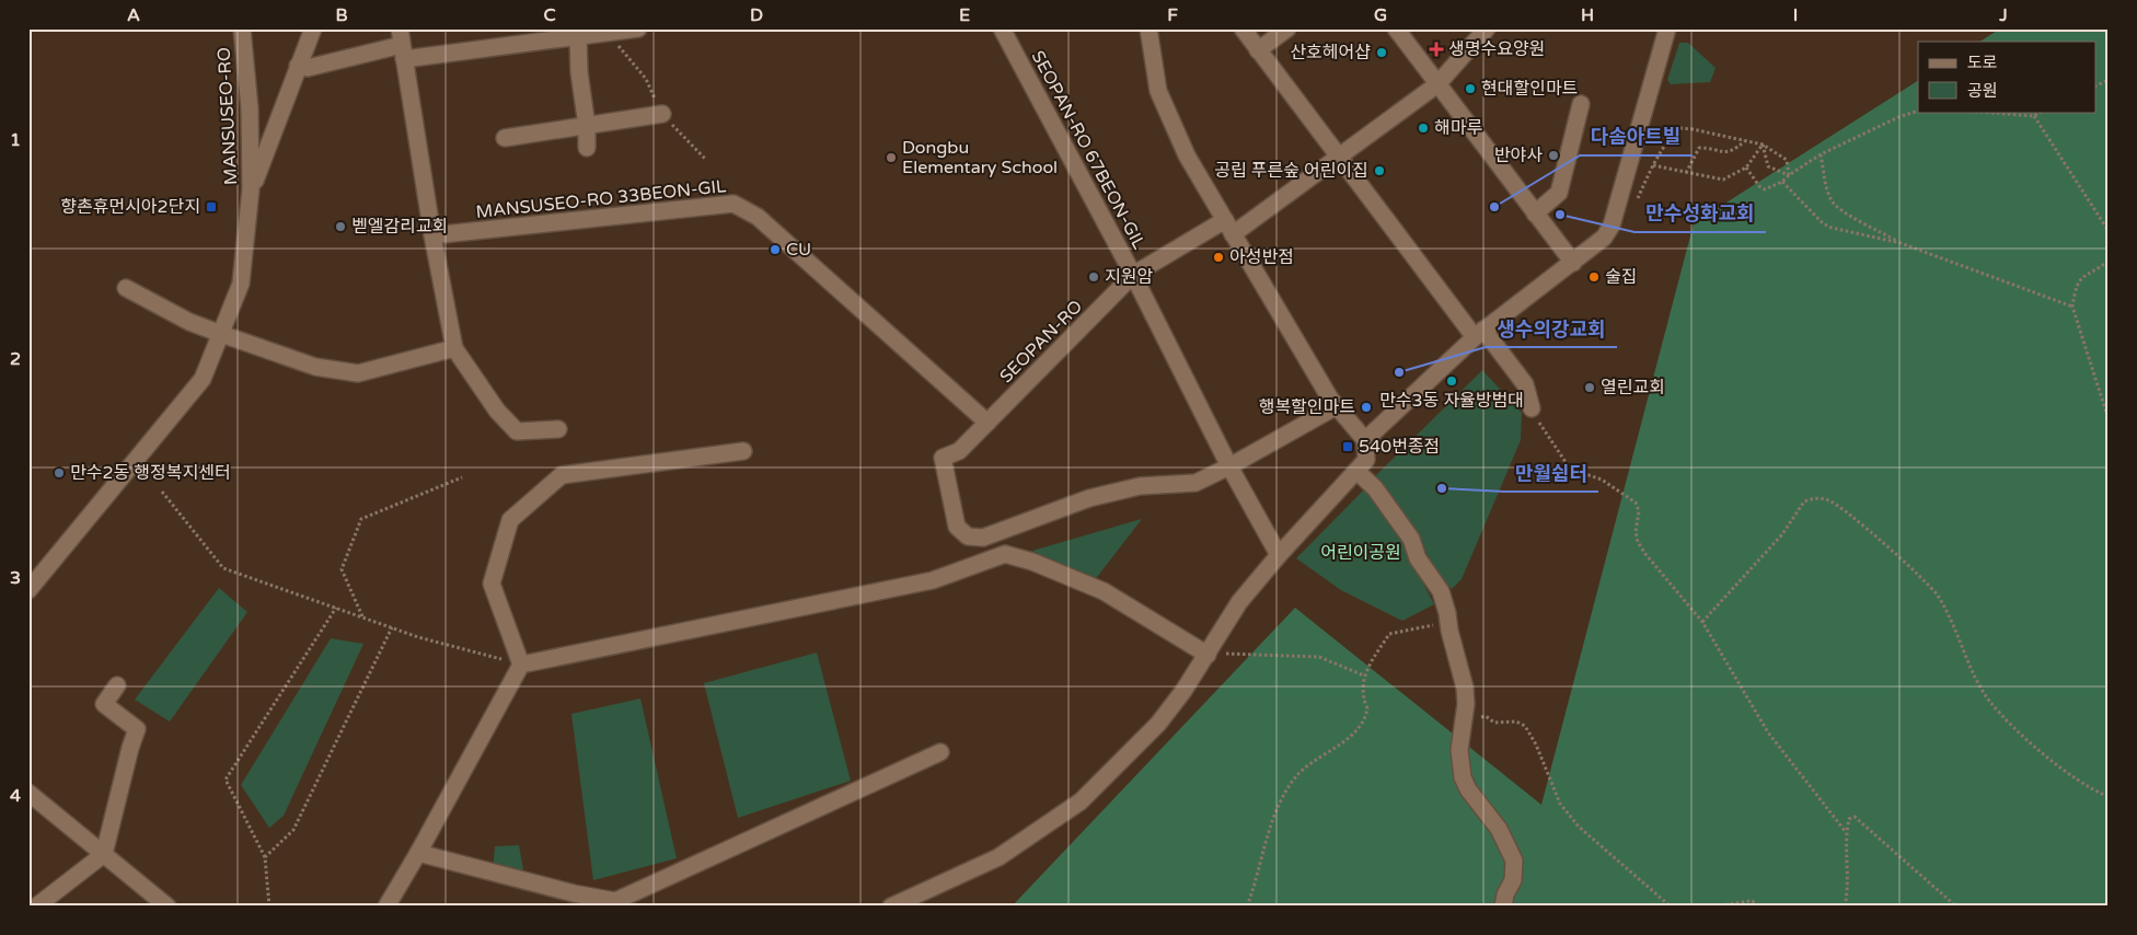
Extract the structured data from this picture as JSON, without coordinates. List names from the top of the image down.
{
  "streets": {
    "street": [
      "MANSUSEO-RO",
      "SEOPAN-RO 67BEON-GIL",
      "MANSUSEO-RO 33BEON-GIL",
      "SEOPAN-RO"
    ]
  },
  "crossings": [
    ["SEOPAN-RO 67BEON-GIL", "SEOPAN-RO"],
    ["MANSUSEO-RO 33BEON-GIL", "SEOPAN-RO"]
  ],
  "parks": ["어린이공원"],
  "places": {
    "health": ["생명수요양원"],
    "other": [
      "산호헤어샵",
      "현대할인마트",
      "해마루",
      "반야사",
      "Dongbu Elementary School",
      "공립 푸른숲 어린이집",
      "다솜아트빌",
      "만수성화교회",
      "벧엘감리교회",
      "CU",
      "아성반점",
      "지원암",
      "술집",
      "생수의강교회",
      "만수3동 자율방범대",
      "열린교회",
      "행복할인마트",
      "만수2동 행정복지센터",
      "만월쉼터"
    ],
    "transit": ["향촌휴먼시아2단지", "540번종점"]
  },
  "legend": ["도로", "공원"],
  "grid": {
    "columns": [
      "A",
      "B",
      "C",
      "D",
      "E",
      "F",
      "G",
      "H",
      "I",
      "J"
    ],
    "rows": [
      "1",
      "2",
      "3",
      "4"
    ]
  }
}
